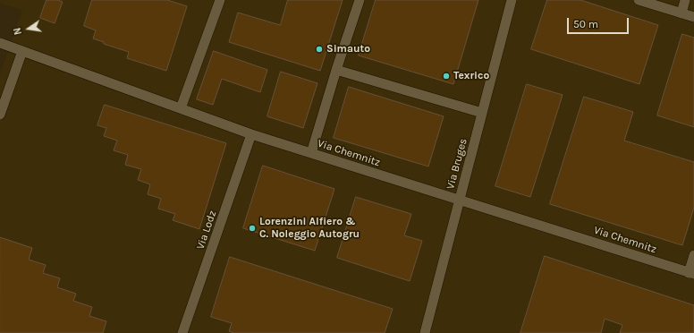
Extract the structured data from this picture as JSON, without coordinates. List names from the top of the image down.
{
  "streets": {
    "street": ["Via Chemnitz", "Via Bruges", "Via Lodz"]
  },
  "crossings": [
    ["Via Chemnitz", "Via Bruges"],
    ["Via Chemnitz", "Via Lodz"]
  ],
  "places": ["Simauto", "Texrico", "Lorenzini Alfiero & C. Noleggio Autogru"],
  "scale_bar": "50 m",
  "north": "left"
}
